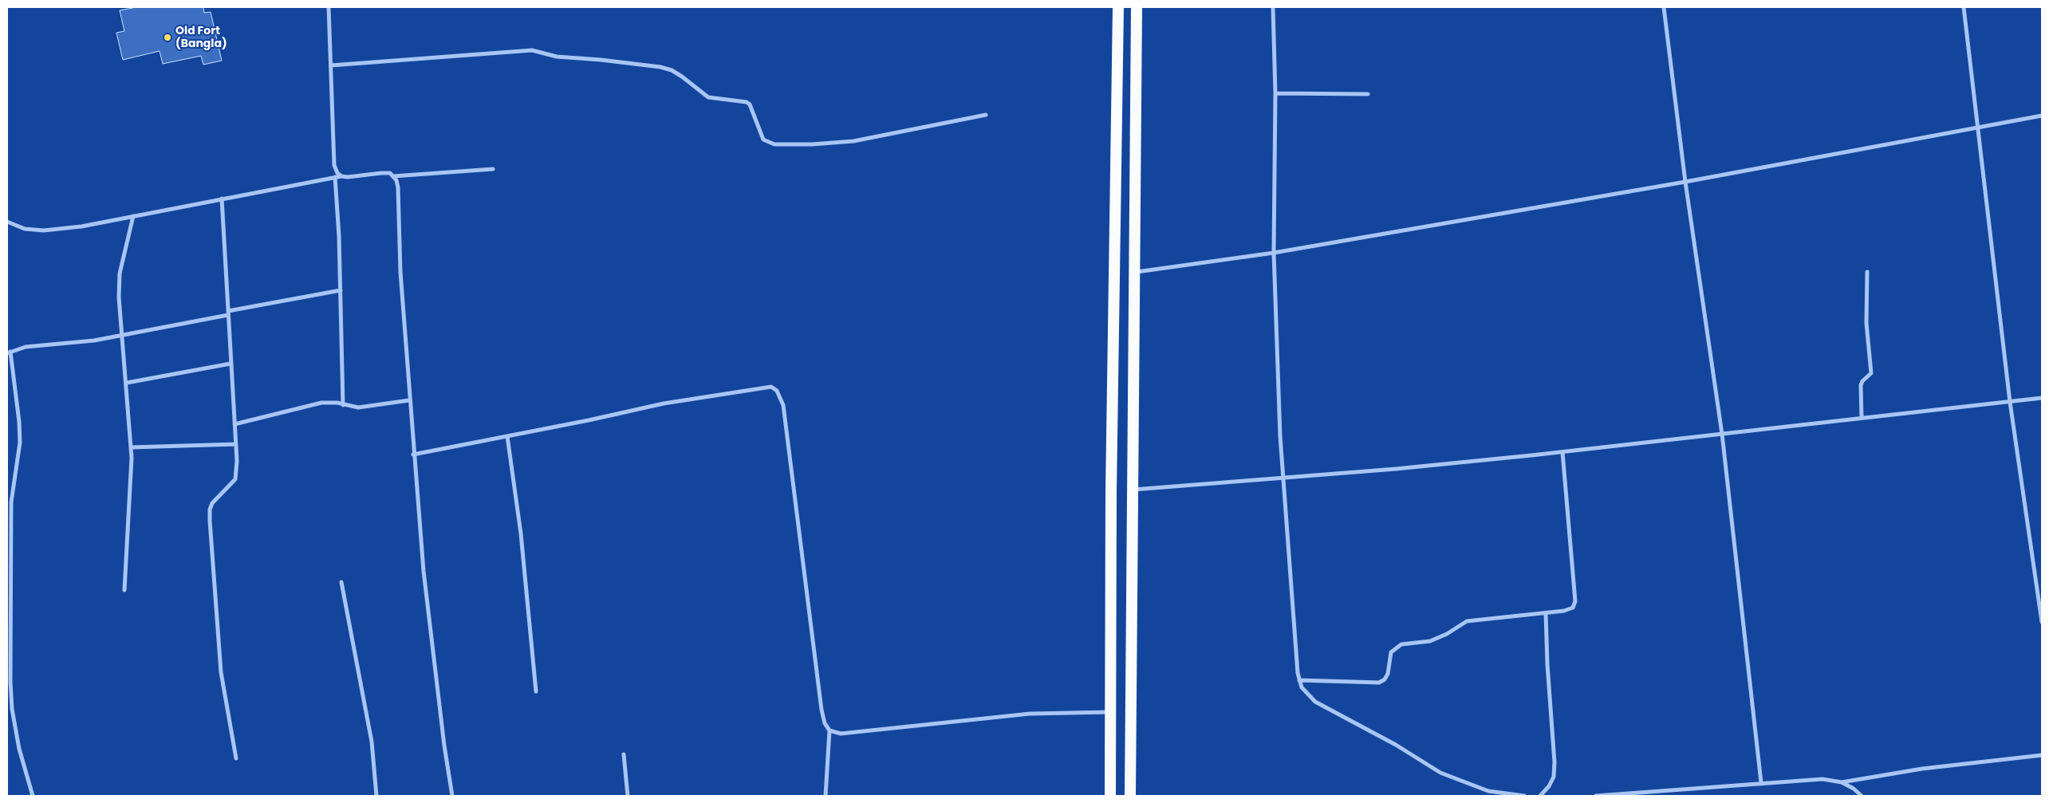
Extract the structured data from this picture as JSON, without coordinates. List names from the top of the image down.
{
  "places": ["Old Fort (Bangla)"]
}
